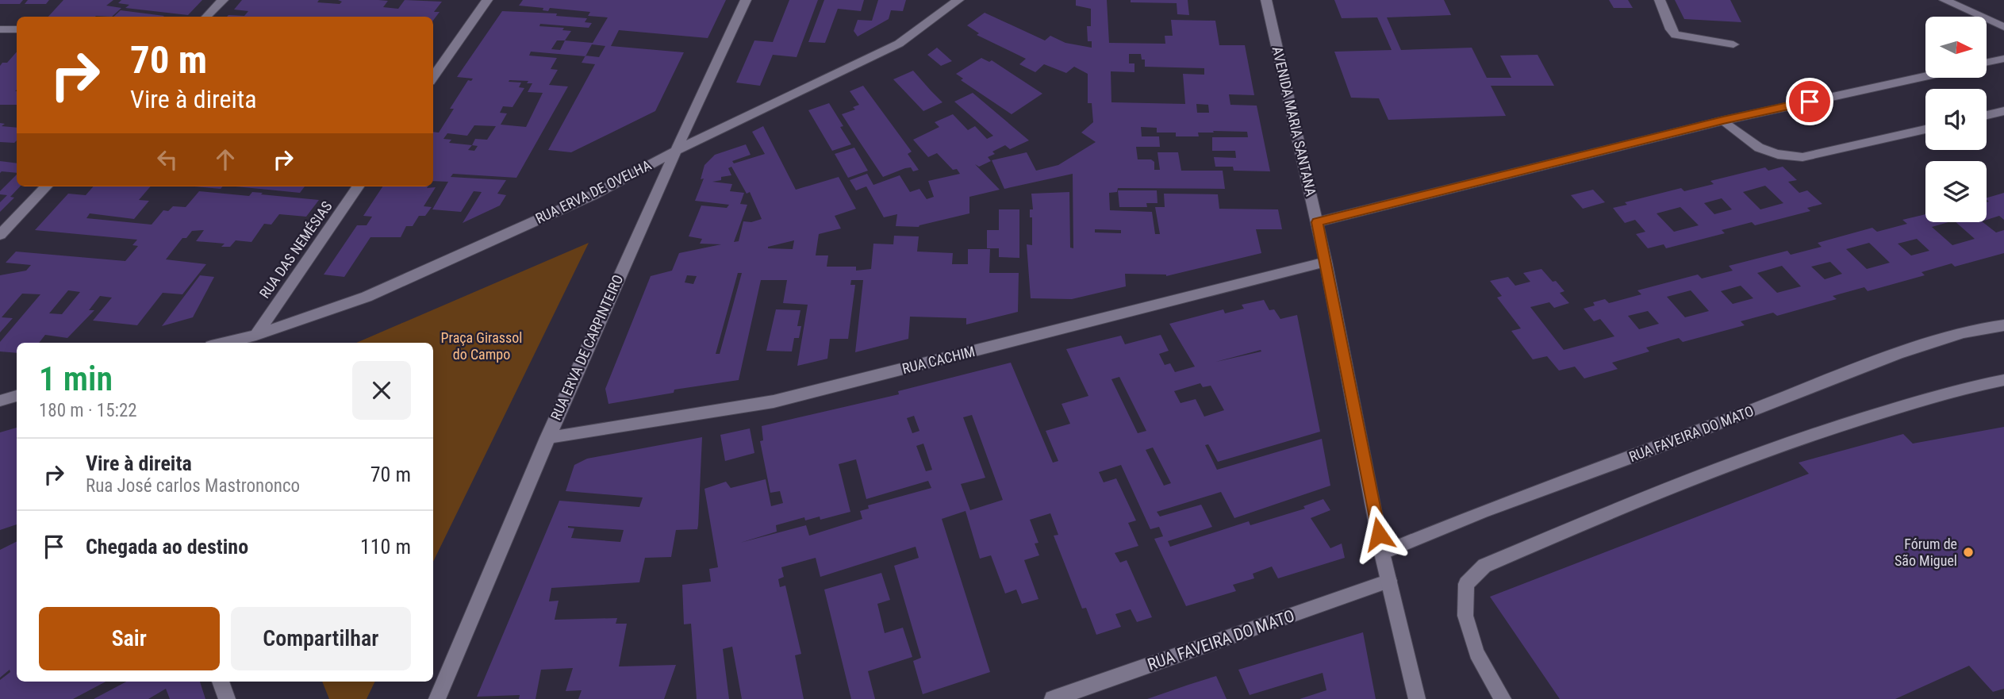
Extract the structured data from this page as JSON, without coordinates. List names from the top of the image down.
{
  "streets": {
    "street": [
      "AVENIDA MARIA SANTANA",
      "RUA ERVA DE OVELHA",
      "RUA DAS NEMÉSIAS",
      "RUA ERVA DE CARPINTEIRO",
      "RUA CACHIM",
      "RUA FAVEIRA DO MATO"
    ]
  },
  "crossings": [
    ["AVENIDA MARIA SANTANA", "RUA CACHIM"],
    ["AVENIDA MARIA SANTANA", "RUA FAVEIRA DO MATO"],
    ["RUA ERVA DE OVELHA", "RUA DAS NEMÉSIAS"],
    ["RUA ERVA DE OVELHA", "RUA ERVA DE CARPINTEIRO"],
    ["RUA ERVA DE CARPINTEIRO", "RUA CACHIM"]
  ],
  "parks": ["Praça Girassol do Campo"],
  "places": ["Fórum de São Miguel"],
  "north": "right",
  "page": {
    "turn": ["70 m", "Vire à direita"],
    "heading": ["1 min", "180 m · 15:22"],
    "list": [
      {
        "name": "Vire à direita",
        "note": "Rua José carlos Mastrononco",
        "value": "70 m"
      },
      {
        "name": "Chegada ao destino",
        "value": "110 m"
      }
    ],
    "buttons": ["Sair", "Compartilhar"]
  }
}
